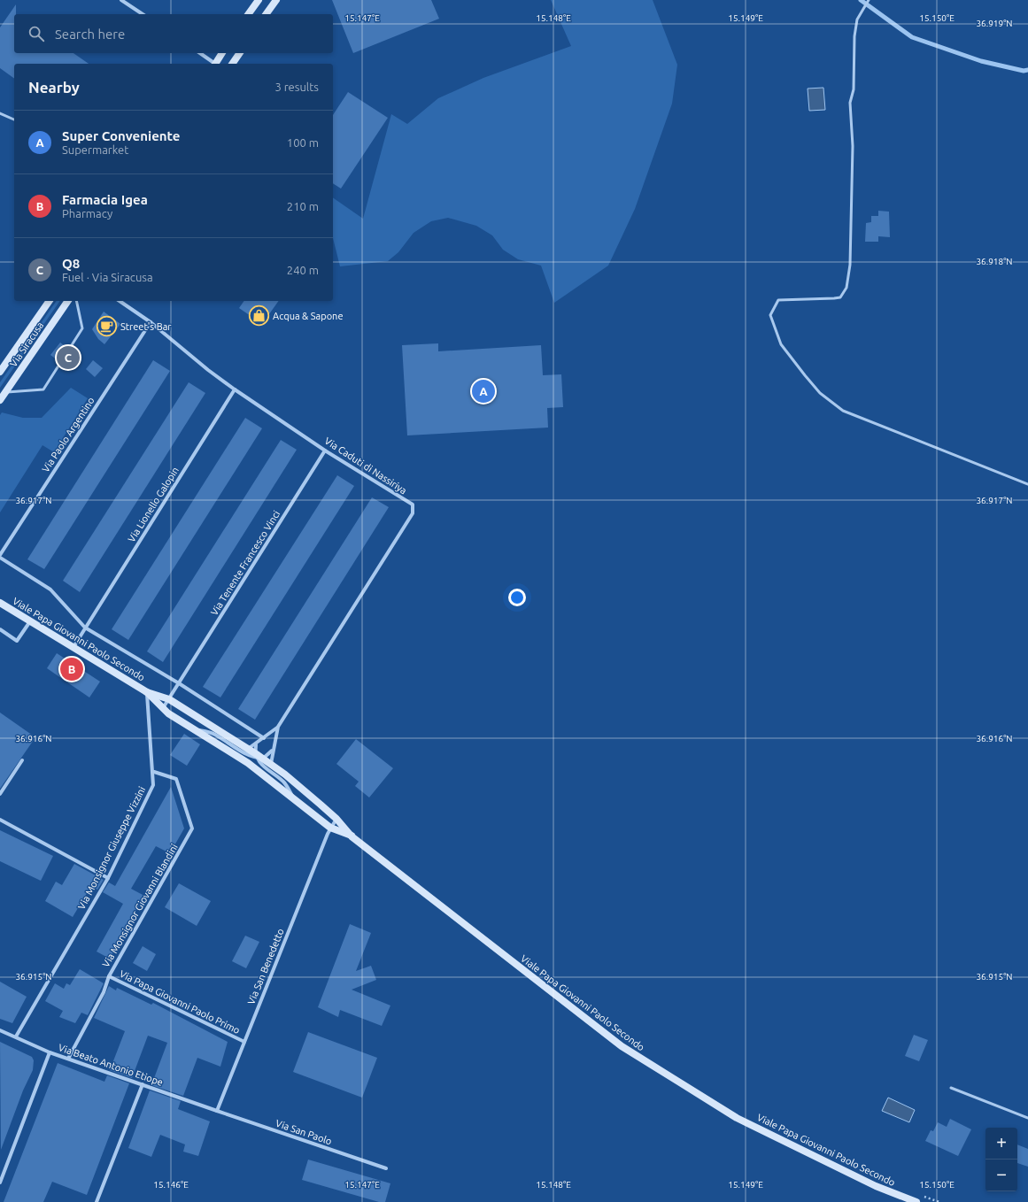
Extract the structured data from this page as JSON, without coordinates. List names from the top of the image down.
{
  "streets": {
    "street": [
      "Via Siracusa",
      "Via Paolo Argentino",
      "Via Caduti di Nassiriya",
      "Via Lionello Galopin",
      "Via Tenente Francesco Vinci",
      "Viale Papa Giovanni Paolo Secondo",
      "Via Monsignor Giuseppe Vizzini",
      "Via Monsignor Giovanni Blandini",
      "Via San Benedetto",
      "Via Papa Giovanni Paolo Primo",
      "Via Beato Antonio Etiope",
      "Via San Paolo"
    ]
  },
  "crossings": [
    ["Via Paolo Argentino", "Via Caduti di Nassiriya"],
    ["Via Caduti di Nassiriya", "Via Lionello Galopin"],
    ["Via Caduti di Nassiriya", "Via Tenente Francesco Vinci"],
    ["Via Lionello Galopin", "Viale Papa Giovanni Paolo Secondo"],
    ["Viale Papa Giovanni Paolo Secondo", "Via Monsignor Giuseppe Vizzini"],
    ["Via Monsignor Giuseppe Vizzini", "Via Monsignor Giovanni Blandini"],
    ["Via Monsignor Giuseppe Vizzini", "Via Beato Antonio Etiope"],
    ["Via Monsignor Giovanni Blandini", "Via Papa Giovanni Paolo Primo"],
    ["Via Monsignor Giovanni Blandini", "Via Beato Antonio Etiope"],
    ["Via San Benedetto", "Via Papa Giovanni Paolo Primo"],
    ["Via San Benedetto", "Via Beato Antonio Etiope"],
    ["Via San Benedetto", "Via San Paolo"],
    ["Via Beato Antonio Etiope", "Via San Paolo"]
  ],
  "places": {
    "shop": ["Acqua & Sapone"],
    "cafe": ["Street's Bar"]
  },
  "page": {
    "search": "Search here",
    "heading": ["Nearby", "3 results"],
    "list": [
      {
        "mark": "A",
        "name": "Super Conveniente",
        "note": "Supermarket",
        "value": "100 m"
      },
      {
        "mark": "B",
        "name": "Farmacia Igea",
        "note": "Pharmacy",
        "value": "210 m"
      },
      {
        "mark": "C",
        "name": "Q8",
        "note": "Fuel · Via Siracusa",
        "value": "240 m"
      }
    ],
    "pins": ["C", "A", "B"],
    "map_buttons": ["+", "−"]
  },
  "coordinates": [
    "15.147°E",
    "15.148°E",
    "15.149°E",
    "15.150°E",
    "36.919°N",
    "36.918°N",
    "36.917°N",
    "36.916°N",
    "36.915°N",
    "15.146°E"
  ]
}
